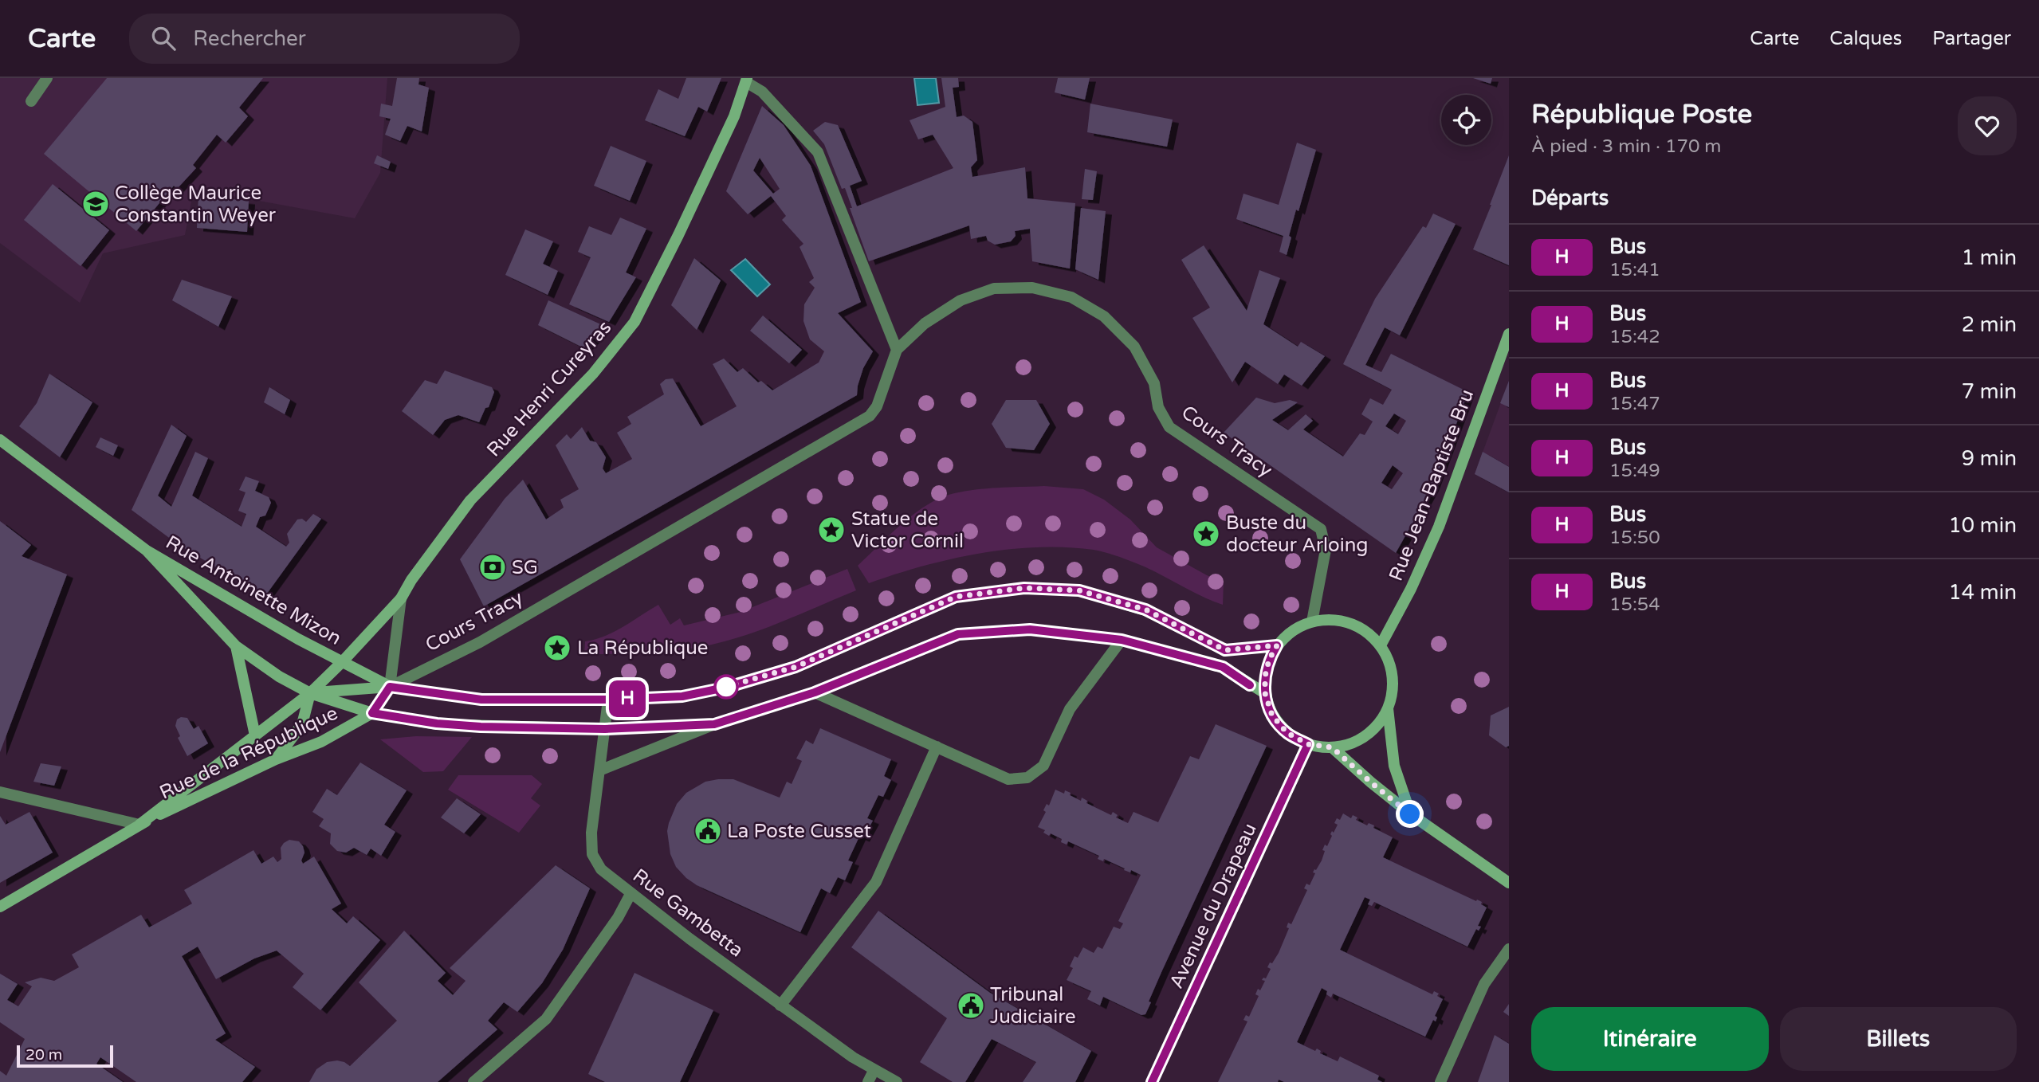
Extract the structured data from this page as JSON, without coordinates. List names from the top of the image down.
{
  "streets": {
    "main road": [
      "Rue Henri Cureyras",
      "Rue Jean-Baptiste Bru",
      "Rue Antoinette Mizon",
      "Rue de la République"
    ],
    "street": ["Cours Tracy", "Avenue du Drapeau", "Rue Gambetta"]
  },
  "crossings": [
    ["Rue Henri Cureyras", "Rue Antoinette Mizon"],
    ["Rue Henri Cureyras", "Rue de la République"],
    ["Cours Tracy", "Rue Jean-Baptiste Bru"],
    ["Cours Tracy", "Rue Antoinette Mizon"],
    ["Cours Tracy", "Avenue du Drapeau"],
    ["Rue Jean-Baptiste Bru", "Avenue du Drapeau"],
    ["Rue Antoinette Mizon", "Rue de la République"]
  ],
  "places": {
    "school or university": ["Collège Maurice Constantin Weyer"],
    "place": ["Statue de Victor Cornil", "Buste du docteur Arloing", "La République"],
    "bank": ["SG"],
    "public building": ["La Poste Cusset", "Tribunal Judiciaire"]
  },
  "lines": ["bus line H"],
  "scale_bar": "20 m",
  "page": {
    "header": "Carte",
    "search": "Rechercher",
    "nav": ["Carte", "Calques", "Partager"],
    "on_map": "H",
    "heading": [
      ["République Poste", "À pied · 3 min · 170 m"],
      "Départs"
    ],
    "list": [
      {
        "mark": "H",
        "name": "Bus",
        "note": "15:41",
        "value": "1 min"
      },
      {
        "mark": "H",
        "name": "Bus",
        "note": "15:42",
        "value": "2 min"
      },
      {
        "mark": "H",
        "name": "Bus",
        "note": "15:47",
        "value": "7 min"
      },
      {
        "mark": "H",
        "name": "Bus",
        "note": "15:49",
        "value": "9 min"
      },
      {
        "mark": "H",
        "name": "Bus",
        "note": "15:50",
        "value": "10 min"
      },
      {
        "mark": "H",
        "name": "Bus",
        "note": "15:54",
        "value": "14 min"
      }
    ],
    "buttons": ["Itinéraire", "Billets"],
    "scale": "20 m"
  }
}
